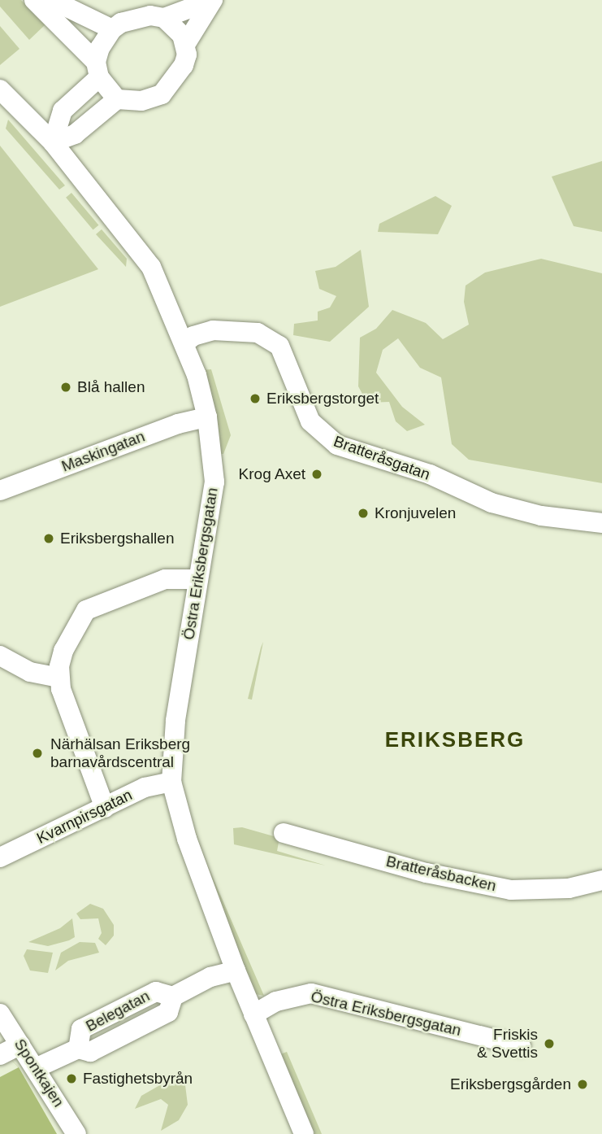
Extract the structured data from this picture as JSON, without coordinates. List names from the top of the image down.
{
  "streets": {
    "street": [
      "Maskingatan",
      "Bratteråsgatan",
      "Östra Eriksbergsgatan",
      "Kvarnpirsgatan",
      "Bratteråsbacken",
      "Belegatan",
      "Spontkajen"
    ]
  },
  "crossings": [
    ["Maskingatan", "Östra Eriksbergsgatan"],
    ["Bratteråsgatan", "Östra Eriksbergsgatan"],
    ["Östra Eriksbergsgatan", "Kvarnpirsgatan"],
    ["Östra Eriksbergsgatan", "Belegatan"],
    ["Belegatan", "Spontkajen"]
  ],
  "districts": ["ERIKSBERG"],
  "places": [
    "Blå hallen",
    "Eriksbergstorget",
    "Krog Axet",
    "Kronjuvelen",
    "Eriksbergshallen",
    "Närhälsan Eriksberg barnavårdscentral",
    "Friskis & Svettis",
    "Fastighetsbyrån",
    "Eriksbergsgården"
  ]
}
